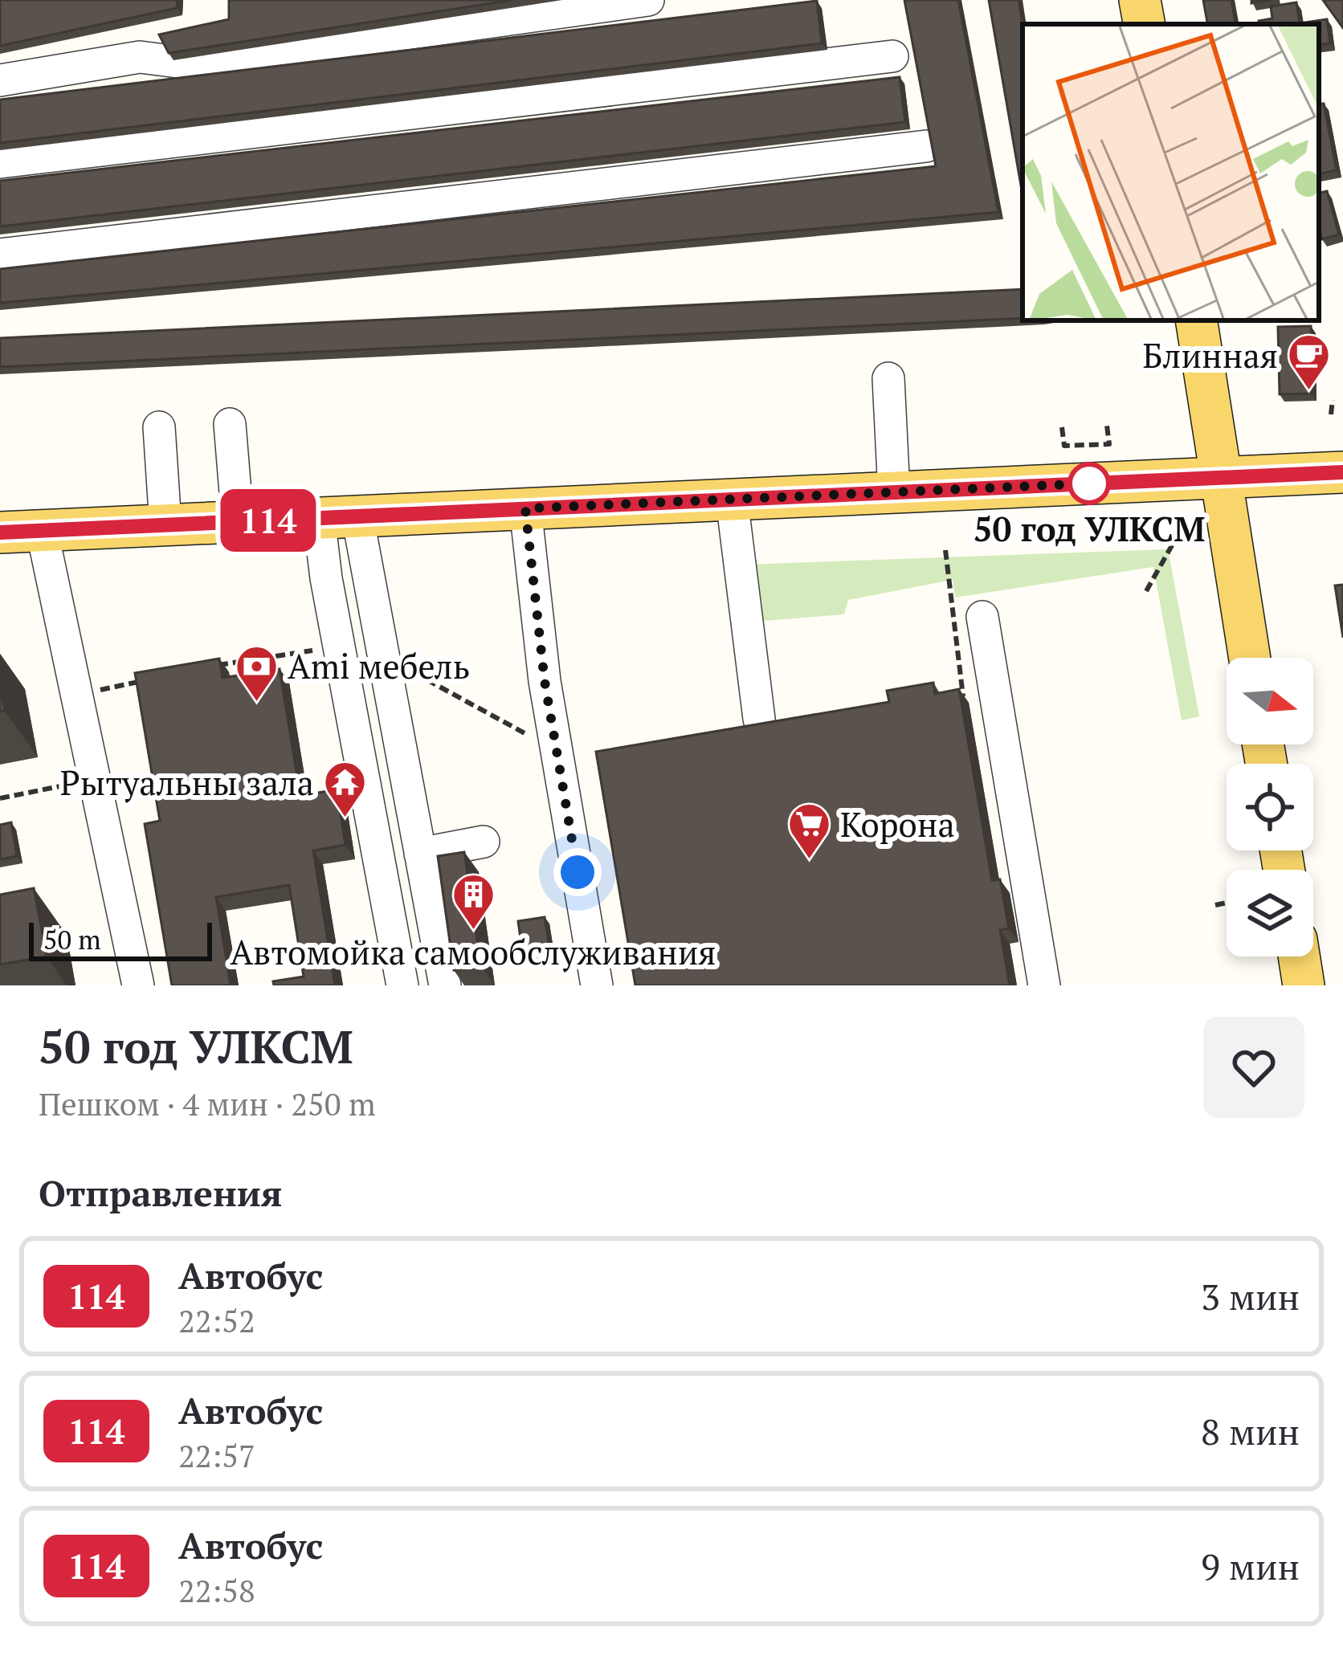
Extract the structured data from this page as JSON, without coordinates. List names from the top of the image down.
{
  "places": {
    "cafe": ["Блинная"],
    "other": ["50 год УЛКСМ"],
    "bank": ["Ami мебель"],
    "temple": ["Рытуальны зала"],
    "supermarket": ["Корона"],
    "building": ["Автомойка самообслуживания"]
  },
  "lines": ["bus line 114"],
  "scale_bar": "50 m",
  "north": "right",
  "page": {
    "on_map": "114",
    "scale": "50 m",
    "heading": [
      ["50 год УЛКСМ", "Пешком · 4 мин · 250 m"],
      "Отправления"
    ],
    "list": [
      {
        "mark": "114",
        "name": "Автобус",
        "note": "22:52",
        "value": "3 мин"
      },
      {
        "mark": "114",
        "name": "Автобус",
        "note": "22:57",
        "value": "8 мин"
      },
      {
        "mark": "114",
        "name": "Автобус",
        "note": "22:58",
        "value": "9 мин"
      }
    ]
  }
}
